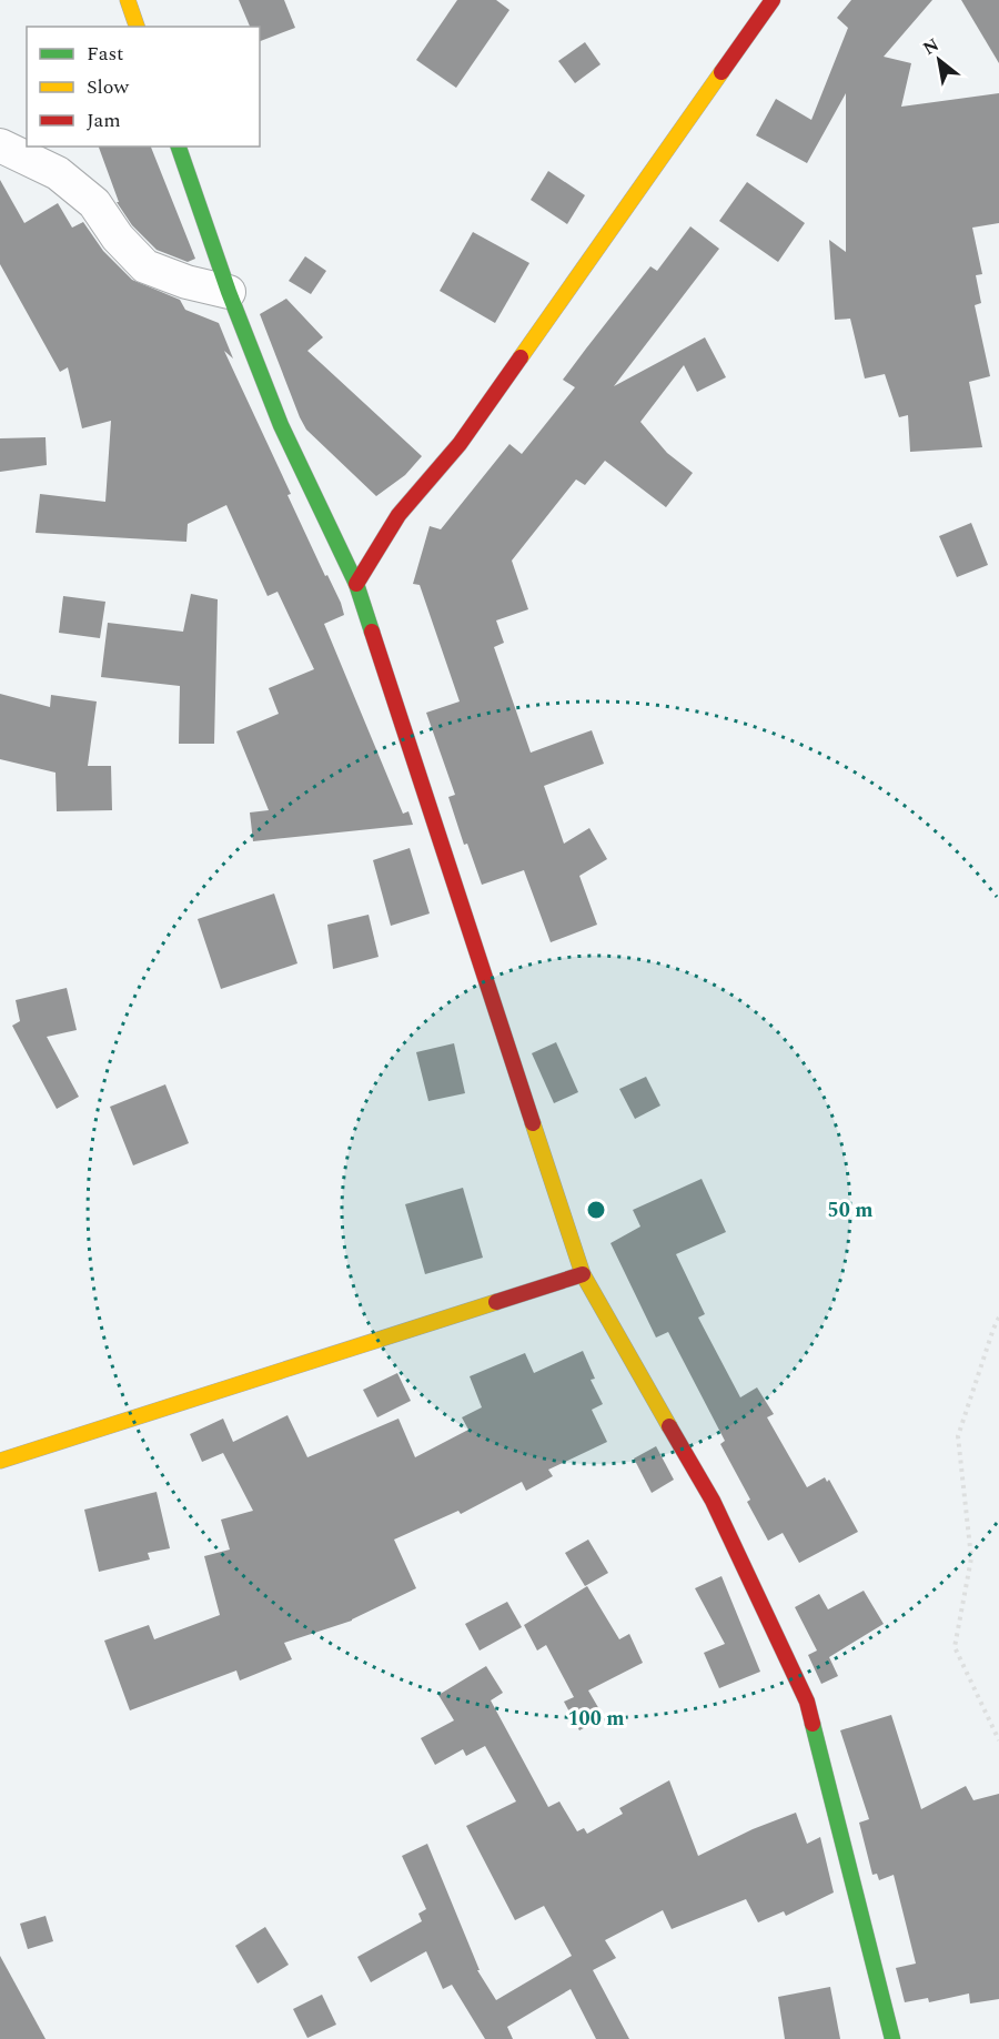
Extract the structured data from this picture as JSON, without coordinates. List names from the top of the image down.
{
  "legend": ["Fast", "Slow", "Jam"],
  "north": "top left",
  "rings": ["50 m", "100 m"]
}
